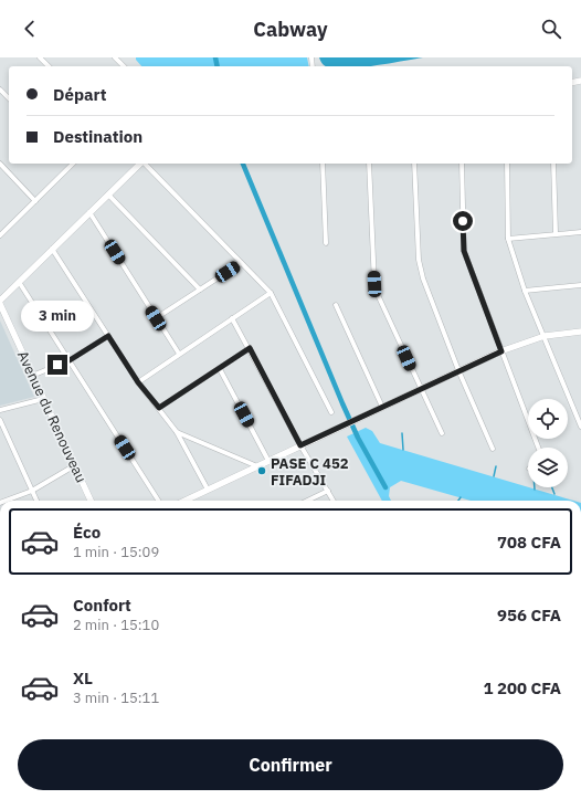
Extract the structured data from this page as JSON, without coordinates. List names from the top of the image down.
{
  "streets": {
    "street": ["Avenue du Renouveau"]
  },
  "places": ["PASE C 452 FIFADJI"],
  "page": {
    "header": "Cabway",
    "banner": ["Départ", "Destination"],
    "bubble": "3 min",
    "list": [
      {
        "name": "Éco",
        "note": "1 min · 15:09",
        "value": "708 CFA"
      },
      {
        "name": "Confort",
        "note": "2 min · 15:10",
        "value": "956 CFA"
      },
      {
        "name": "XL",
        "note": "3 min · 15:11",
        "value": "1 200 CFA"
      }
    ],
    "buttons": "Confirmer"
  }
}
